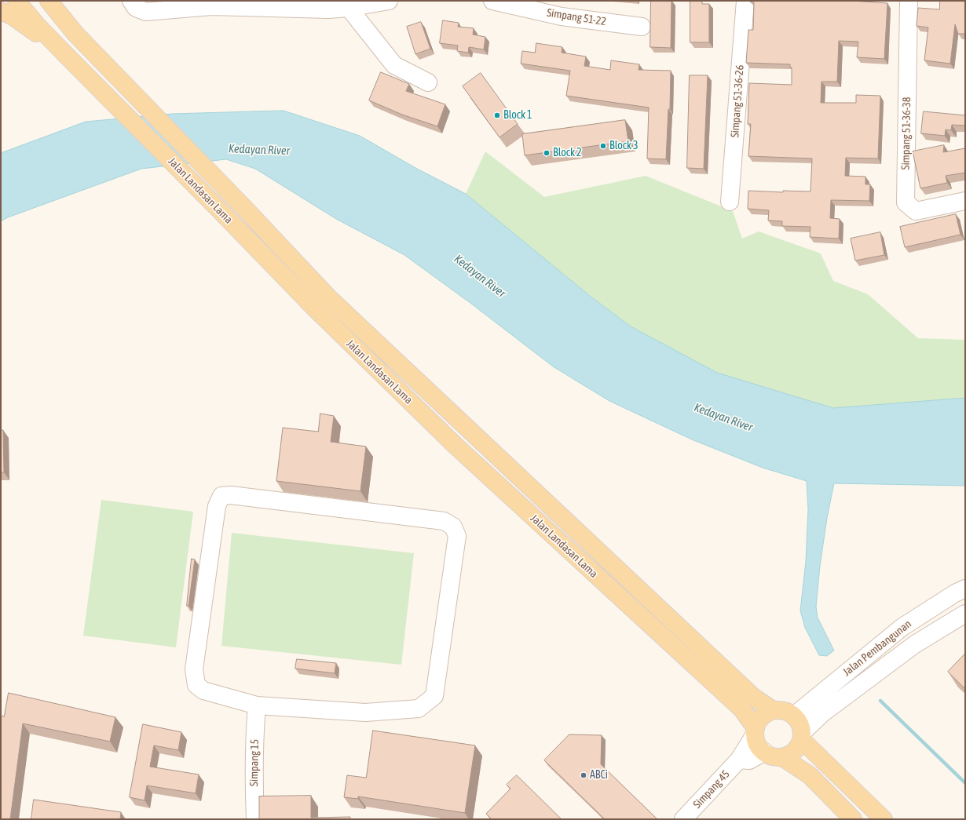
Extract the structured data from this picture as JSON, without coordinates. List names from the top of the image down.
{
  "streets": {
    "main road": ["Jalan Landasan Lama"],
    "street": [
      "Simpang 51-22",
      "Simpang 51-36-26",
      "Simpang 51-36-38",
      "Jalan Pembangunan",
      "Simpang 15",
      "Simpang 45"
    ]
  },
  "crossings": [
    ["Jalan Landasan Lama", "Jalan Pembangunan"],
    ["Jalan Landasan Lama", "Simpang 45"],
    ["Jalan Pembangunan", "Simpang 45"]
  ],
  "water": ["Kedayan River"],
  "places": [
    "Block 1",
    "Block 3",
    "Block 2",
    "ABCi"
  ]
}
